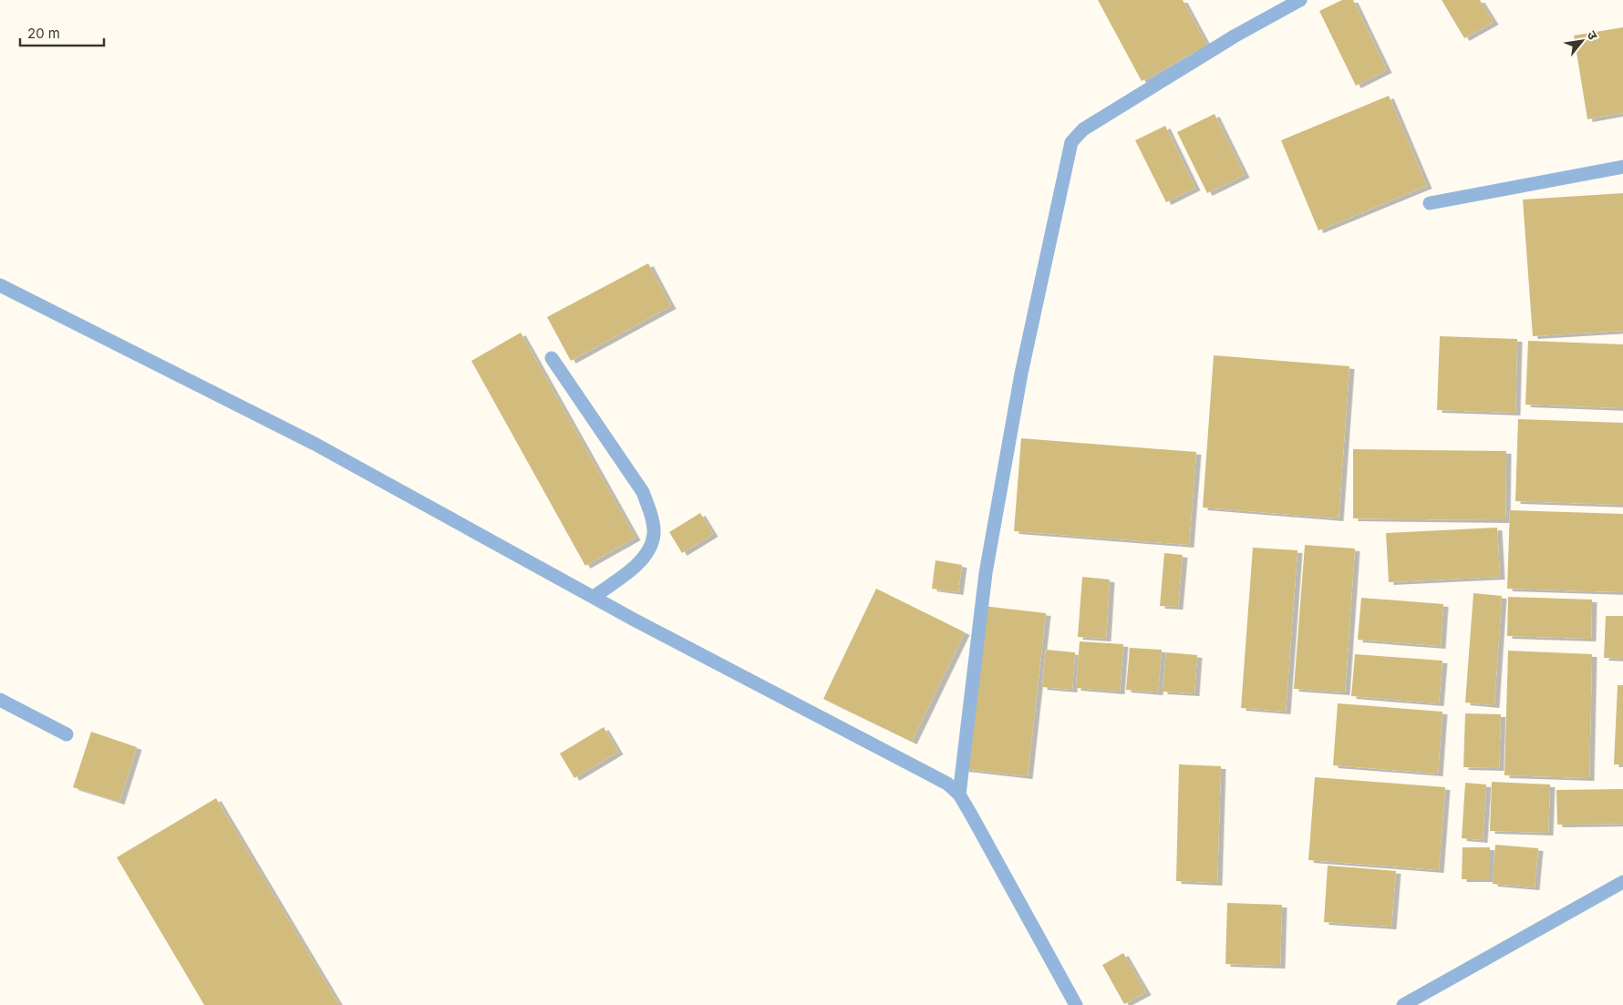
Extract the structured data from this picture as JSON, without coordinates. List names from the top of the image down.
{
  "scale_bar": "20 m",
  "north": "top right"
}
